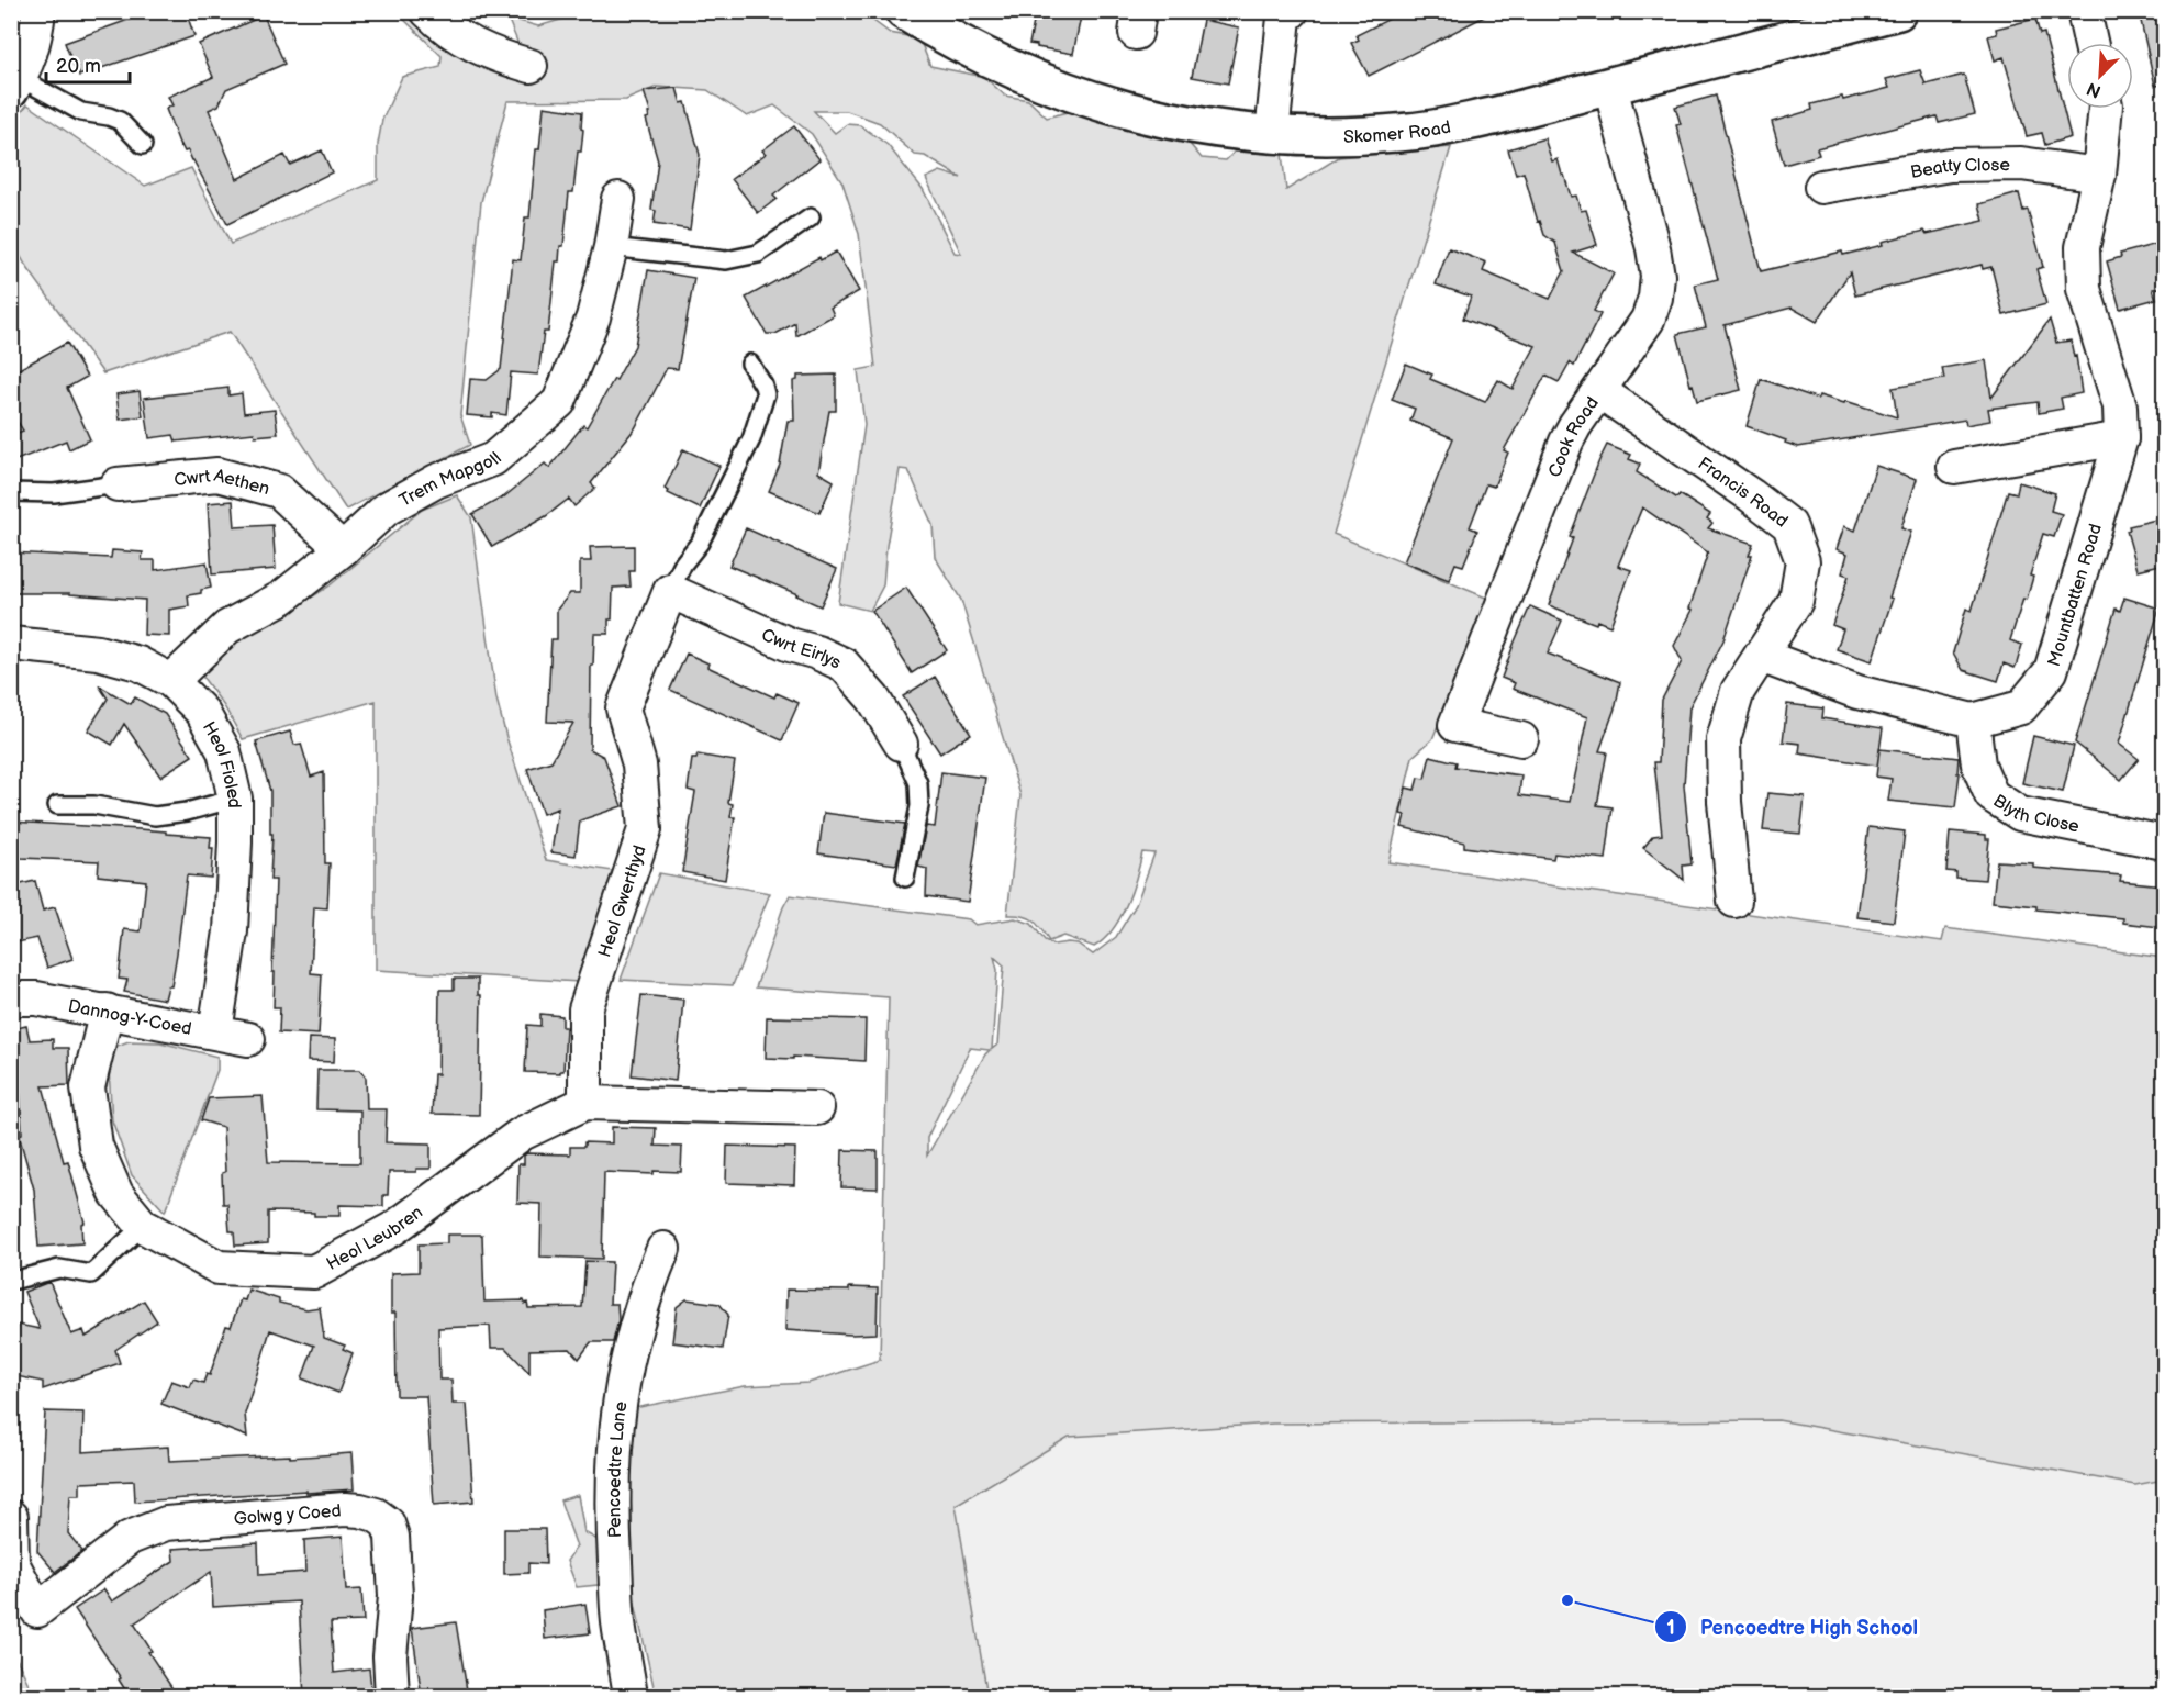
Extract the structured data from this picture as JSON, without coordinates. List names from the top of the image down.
{
  "streets": {
    "street": [
      "Skomer Road",
      "Beatty Close",
      "Cook Road",
      "Trem Mapgoll",
      "Cwrt Aethen",
      "Francis Road",
      "Mountbatten Road",
      "Cwrt Eirlys",
      "Heol Fioled",
      "Blyth Close",
      "Heol Gwerthyd",
      "Dannog-Y-Coed",
      "Heol Leubren",
      "Pencoedtre Lane",
      "Golwg y Coed"
    ]
  },
  "crossings": [
    ["Skomer Road", "Cook Road"],
    ["Beatty Close", "Mountbatten Road"],
    ["Cook Road", "Francis Road"],
    ["Trem Mapgoll", "Cwrt Aethen"],
    ["Trem Mapgoll", "Heol Fioled"],
    ["Francis Road", "Mountbatten Road"],
    ["Mountbatten Road", "Blyth Close"],
    ["Cwrt Eirlys", "Heol Gwerthyd"],
    ["Heol Fioled", "Dannog-Y-Coed"],
    ["Heol Gwerthyd", "Heol Leubren"],
    ["Dannog-Y-Coed", "Heol Leubren"]
  ],
  "places": ["Pencoedtre High School"],
  "scale_bar": "20 m",
  "north": "bottom left"
}
